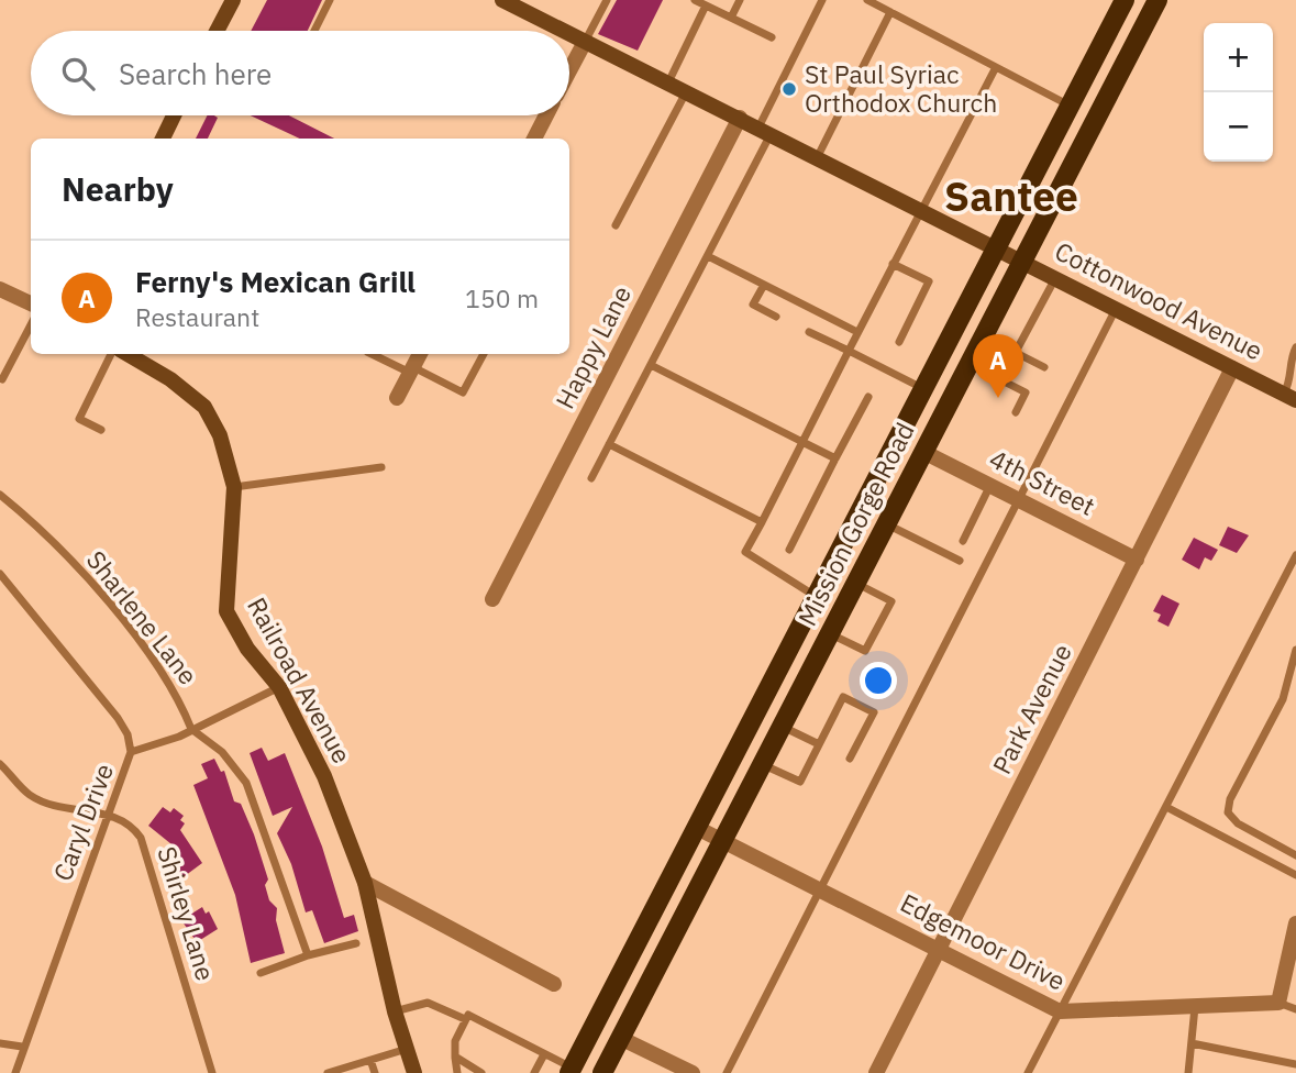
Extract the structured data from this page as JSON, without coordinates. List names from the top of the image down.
{
  "streets": {
    "main road": ["Mission Gorge Road"],
    "street": [
      "Cottonwood Avenue",
      "Happy Lane",
      "4th Street",
      "Railroad Avenue",
      "Park Avenue",
      "Edgemoor Drive"
    ],
    "lane": ["Sharlene Lane", "Caryl Drive", "Shirley Lane"]
  },
  "crossings": [
    ["Cottonwood Avenue", "Happy Lane"],
    ["Cottonwood Avenue", "Mission Gorge Road"],
    ["Cottonwood Avenue", "Park Avenue"],
    ["4th Street", "Mission Gorge Road"],
    ["4th Street", "Park Avenue"],
    ["Mission Gorge Road", "Edgemoor Drive"],
    ["Park Avenue", "Edgemoor Drive"],
    ["Caryl Drive", "Shirley Lane"]
  ],
  "districts": ["Santee"],
  "places": ["St Paul Syriac Orthodox Church"],
  "page": {
    "map_buttons": ["+", "−"],
    "search": "Search here",
    "heading": "Nearby",
    "list": [
      {
        "mark": "A",
        "name": "Ferny's Mexican Grill",
        "note": "Restaurant",
        "value": "150 m"
      }
    ],
    "pins": "A"
  }
}
